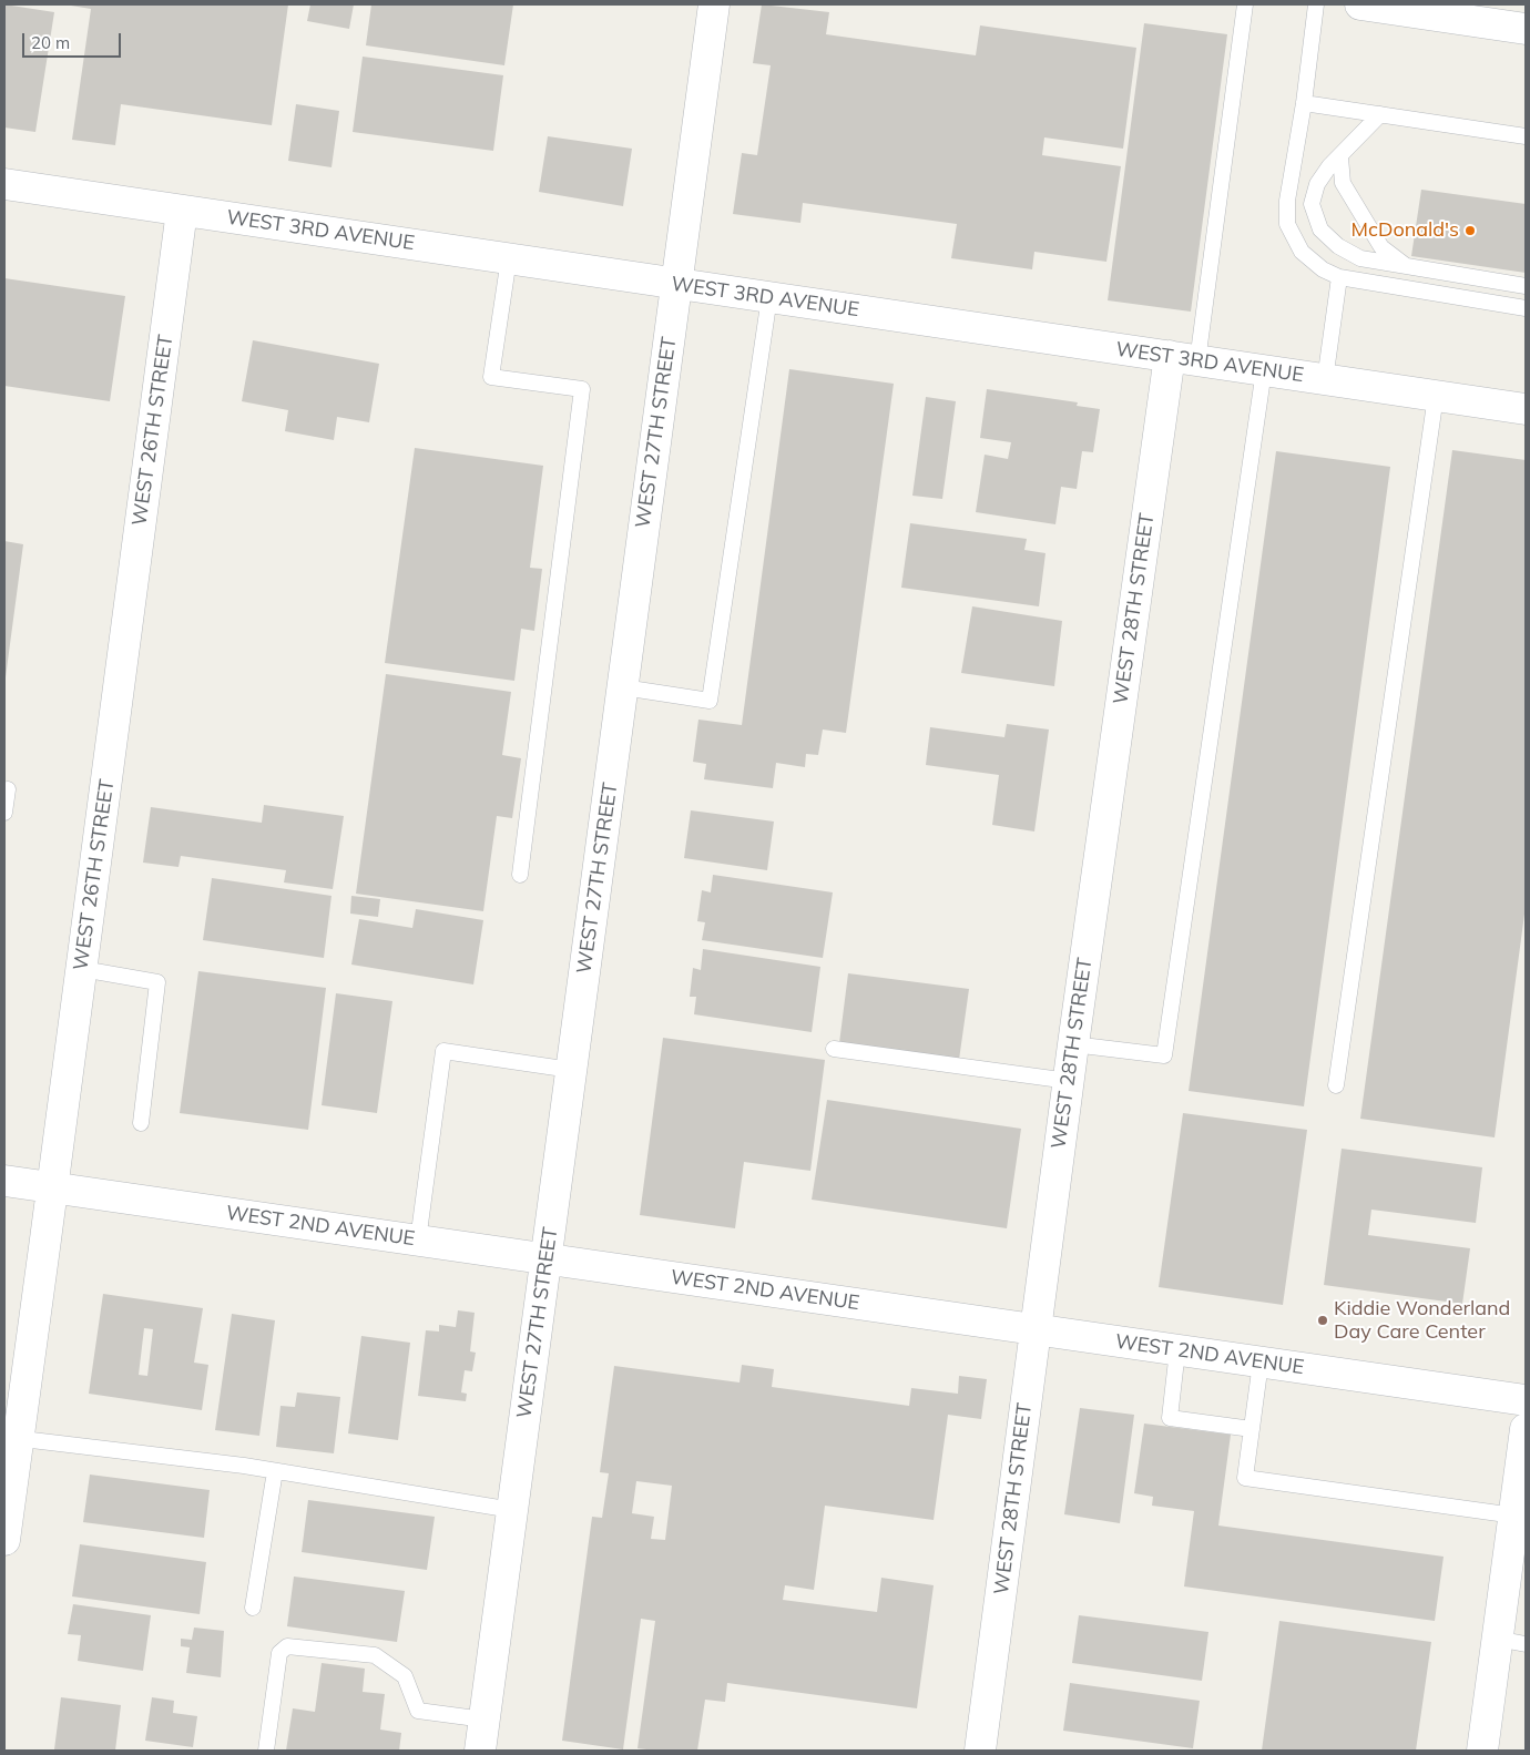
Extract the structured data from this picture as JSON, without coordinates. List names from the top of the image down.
{
  "streets": {
    "street": [
      "WEST 3RD AVENUE",
      "WEST 26TH STREET",
      "WEST 27TH STREET",
      "WEST 28TH STREET",
      "WEST 2ND AVENUE"
    ]
  },
  "crossings": [
    ["WEST 3RD AVENUE", "WEST 26TH STREET"],
    ["WEST 3RD AVENUE", "WEST 27TH STREET"],
    ["WEST 3RD AVENUE", "WEST 28TH STREET"],
    ["WEST 26TH STREET", "WEST 2ND AVENUE"],
    ["WEST 27TH STREET", "WEST 2ND AVENUE"],
    ["WEST 28TH STREET", "WEST 2ND AVENUE"]
  ],
  "places": ["McDonald's", "Kiddie Wonderland Day Care Center"],
  "scale_bar": "20 m"
}
